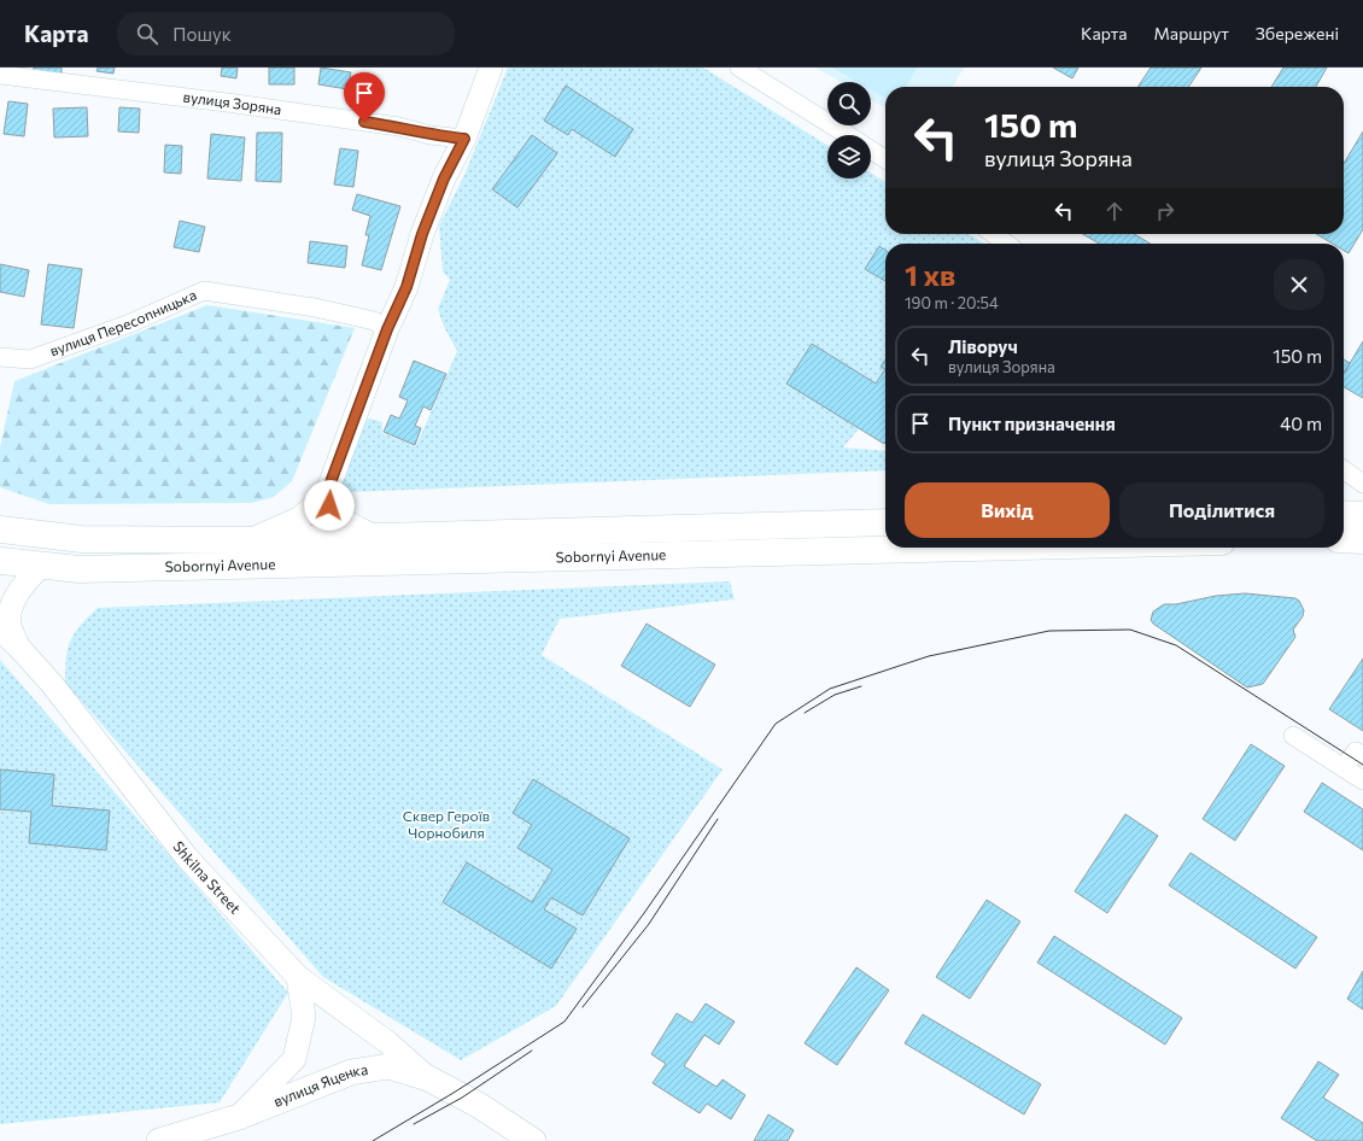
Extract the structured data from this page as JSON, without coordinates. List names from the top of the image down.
{
  "streets": {
    "main road": ["Sobornyi Avenue", "вулиця Яценка"],
    "street": ["вулиця Зоряна", "вулиця Пересопницька", "Shkilna Street"]
  },
  "crossings": [
    ["Sobornyi Avenue", "Shkilna Street"],
    ["Shkilna Street", "вулиця Яценка"]
  ],
  "parks": ["Сквер Героїв Чорнобиля"],
  "page": {
    "header": "Карта",
    "search": "Пошук",
    "nav": ["Карта", "Маршрут", "Збережені"],
    "turn": ["150 m", "вулиця Зоряна"],
    "heading": ["1 хв", "190 m · 20:54"],
    "list": [
      {
        "name": "Ліворуч",
        "note": "вулиця Зоряна",
        "value": "150 m"
      },
      {
        "name": "Пункт призначення",
        "value": "40 m"
      }
    ],
    "buttons": ["Вихід", "Поділитися"]
  }
}
